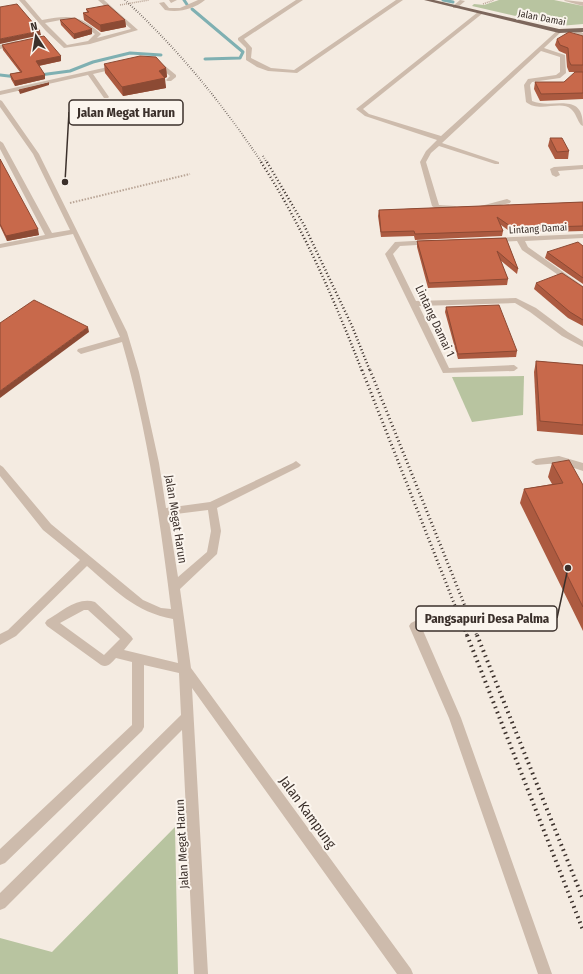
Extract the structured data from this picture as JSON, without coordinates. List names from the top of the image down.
{
  "streets": {
    "main road": ["Jalan Damai"],
    "street": [
      "Lintang Damai",
      "Lintang Damai 1",
      "Jalan Megat Harun",
      "Jalan Kampung"
    ]
  },
  "crossings": [
    ["Jalan Megat Harun", "Jalan Kampung"]
  ],
  "places": ["Jalan Megat Harun", "Pangsapuri Desa Palma"],
  "north": "top"
}
